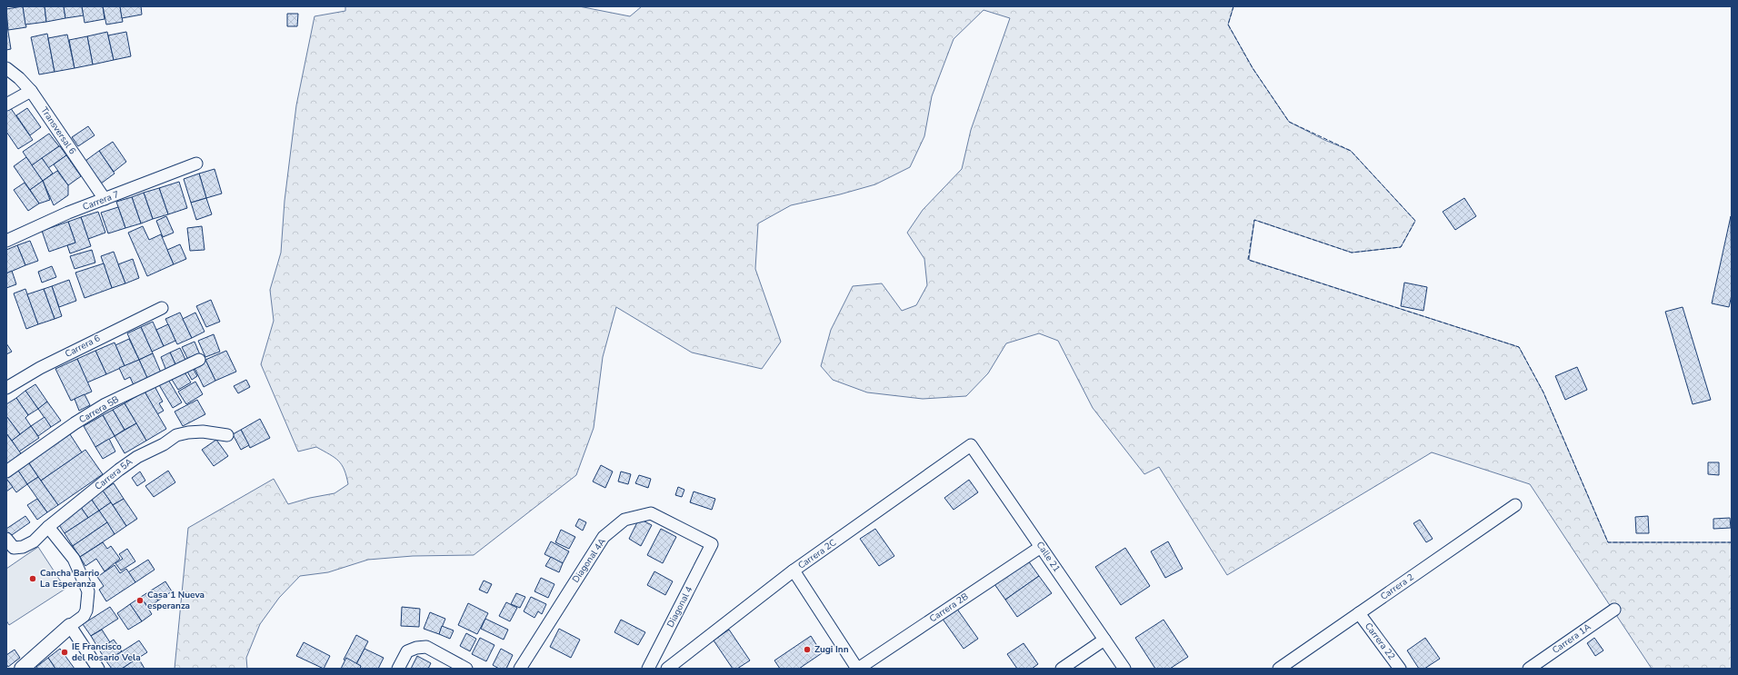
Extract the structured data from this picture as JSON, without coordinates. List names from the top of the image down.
{
  "streets": {
    "street": [
      "Transversal 6",
      "Carrera 7",
      "Carrera 6",
      "Carrera 5B",
      "Carrera 5A",
      "Carrera 2C",
      "Calle 21",
      "Diagonal 4A",
      "Carrera 2",
      "Diagonal 4",
      "Carrera 2B",
      "Carrera 1A",
      "Carrera 22"
    ]
  },
  "crossings": [
    ["Transversal 6", "Carrera 7"],
    ["Carrera 2C", "Calle 21"],
    ["Calle 21", "Carrera 2B"],
    ["Diagonal 4A", "Diagonal 4"],
    ["Carrera 2", "Carrera 22"]
  ],
  "places": [
    "Cancha Barrio La Esperanza",
    "Casa 1 Nueva esperanza",
    "Zugi Inn",
    "IE Francisco del Rosario Vela"
  ]
}
